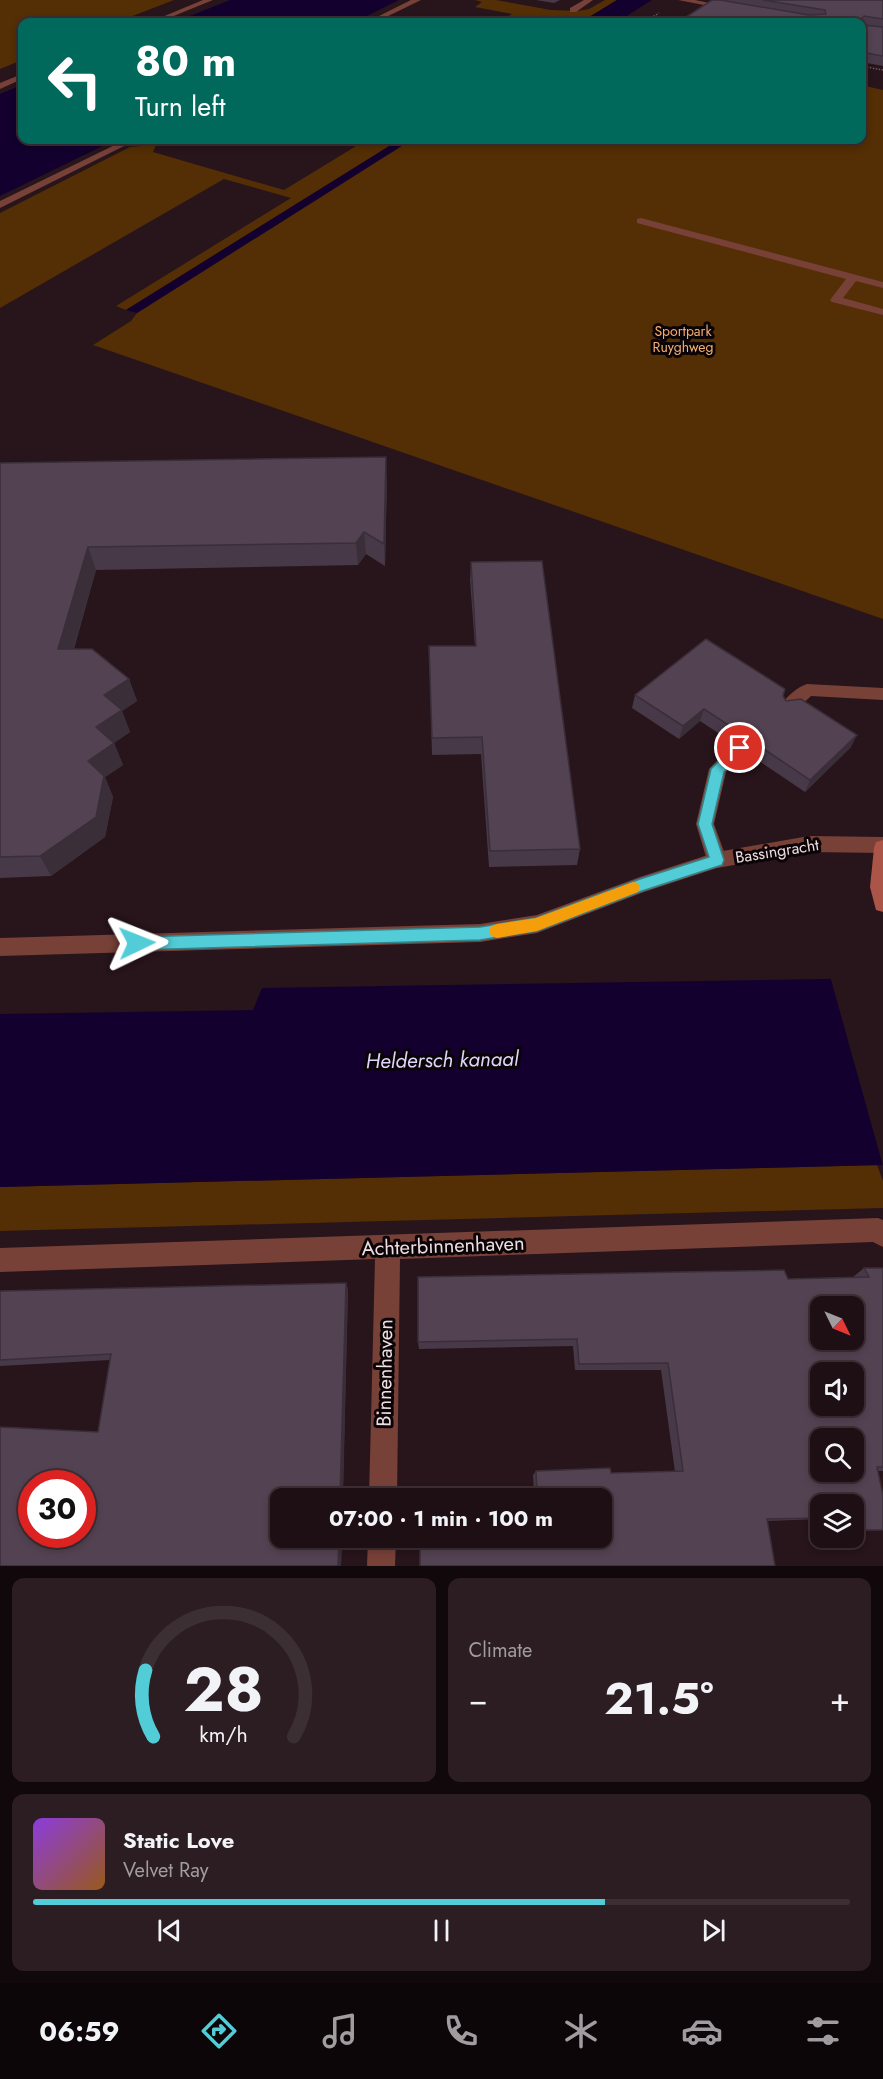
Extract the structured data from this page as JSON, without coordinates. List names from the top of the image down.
{
  "streets": {
    "street": ["Bassingracht", "Achterbinnenhaven", "Binnenhaven"]
  },
  "crossings": [
    ["Achterbinnenhaven", "Binnenhaven"]
  ],
  "water": ["Heldersch kanaal"],
  "parks": ["Sportpark Ruyghweg"],
  "north": "bottom right",
  "page": {
    "turn": ["80 m", "Turn left"],
    "limit": "30",
    "trip": "07:00 · 1 min · 100 m",
    "tile": "Climate",
    "heat": ["−", "21.5°", "+"],
    "song": ["Static Love", "Velvet Ray"],
    "tabs": "06:59",
    "gauge": ["28", "km/h"]
  }
}
